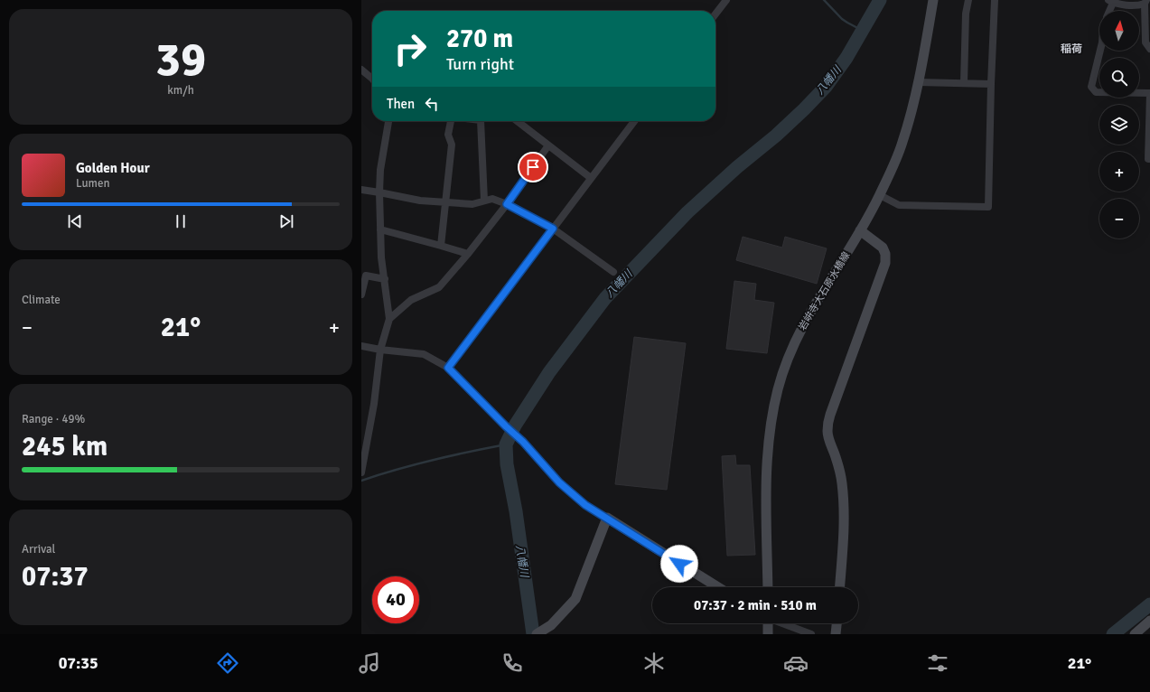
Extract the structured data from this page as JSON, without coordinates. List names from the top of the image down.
{
  "streets": {
    "street": ["岩峅寺大石原水橋線"]
  },
  "districts": ["稲荷"],
  "water": ["八幡川"],
  "north": "top",
  "page": {
    "tile": [
      ["39", "km/h"],
      "Climate",
      ["Range · 49%", "245 km"],
      ["Arrival", "07:37"]
    ],
    "map_buttons": ["+", "−"],
    "turn": ["270 m", "Turn right"],
    "then": "Then",
    "song": ["Golden Hour", "Lumen"],
    "heat": ["−", "21°", "+"],
    "limit": "40",
    "trip": "07:37 · 2 min · 510 m",
    "tabs": ["07:35", "21°"]
  }
}
